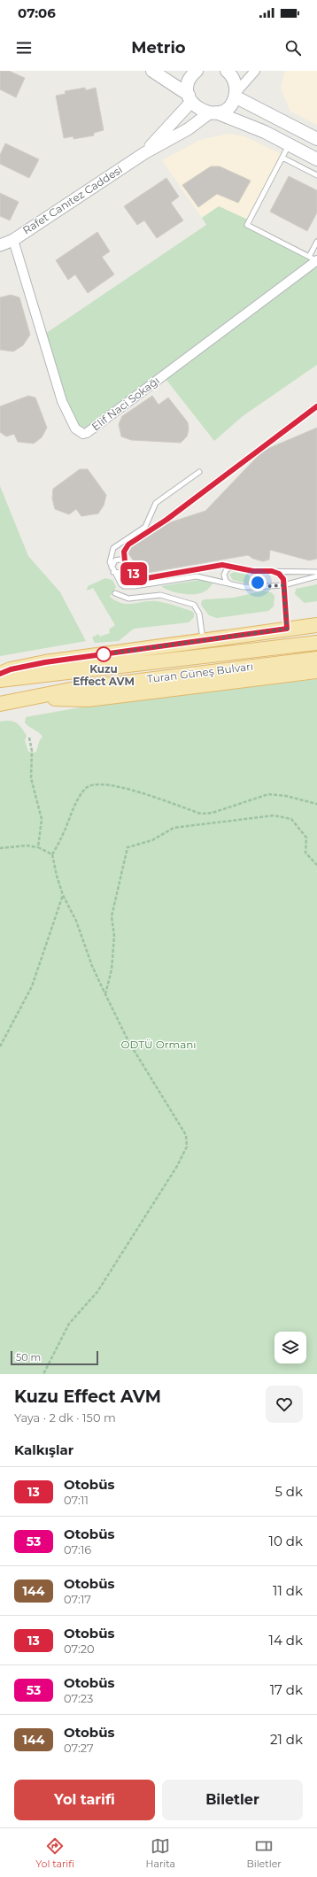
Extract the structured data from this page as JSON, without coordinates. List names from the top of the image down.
{
  "streets": {
    "main road": ["Turan Güneş Bulvarı"],
    "street": ["Rafet Canıtez Caddesi", "Elif Naci Sokağı"]
  },
  "crossings": [
    ["Rafet Canıtez Caddesi", "Elif Naci Sokağı"]
  ],
  "parks": ["ODTÜ Ormanı"],
  "places": ["Kuzu Effect AVM"],
  "lines": ["bus line 13"],
  "scale_bar": "50 m",
  "page": {
    "status": "07:06",
    "header": "Metrio",
    "on_map": "13",
    "scale": "50 m",
    "heading": [
      ["Kuzu Effect AVM", "Yaya · 2 dk · 150 m"],
      "Kalkışlar"
    ],
    "list": [
      {
        "mark": "13",
        "name": "Otobüs",
        "note": "07:11",
        "value": "5 dk"
      },
      {
        "mark": "53",
        "name": "Otobüs",
        "note": "07:16",
        "value": "10 dk"
      },
      {
        "mark": "144",
        "name": "Otobüs",
        "note": "07:17",
        "value": "11 dk"
      },
      {
        "mark": "13",
        "name": "Otobüs",
        "note": "07:20",
        "value": "14 dk"
      },
      {
        "mark": "53",
        "name": "Otobüs",
        "note": "07:23",
        "value": "17 dk"
      },
      {
        "mark": "144",
        "name": "Otobüs",
        "note": "07:27",
        "value": "21 dk"
      }
    ],
    "buttons": ["Yol tarifi", "Biletler"],
    "tabs": ["Yol tarifi", "Harita", "Biletler"]
  }
}
